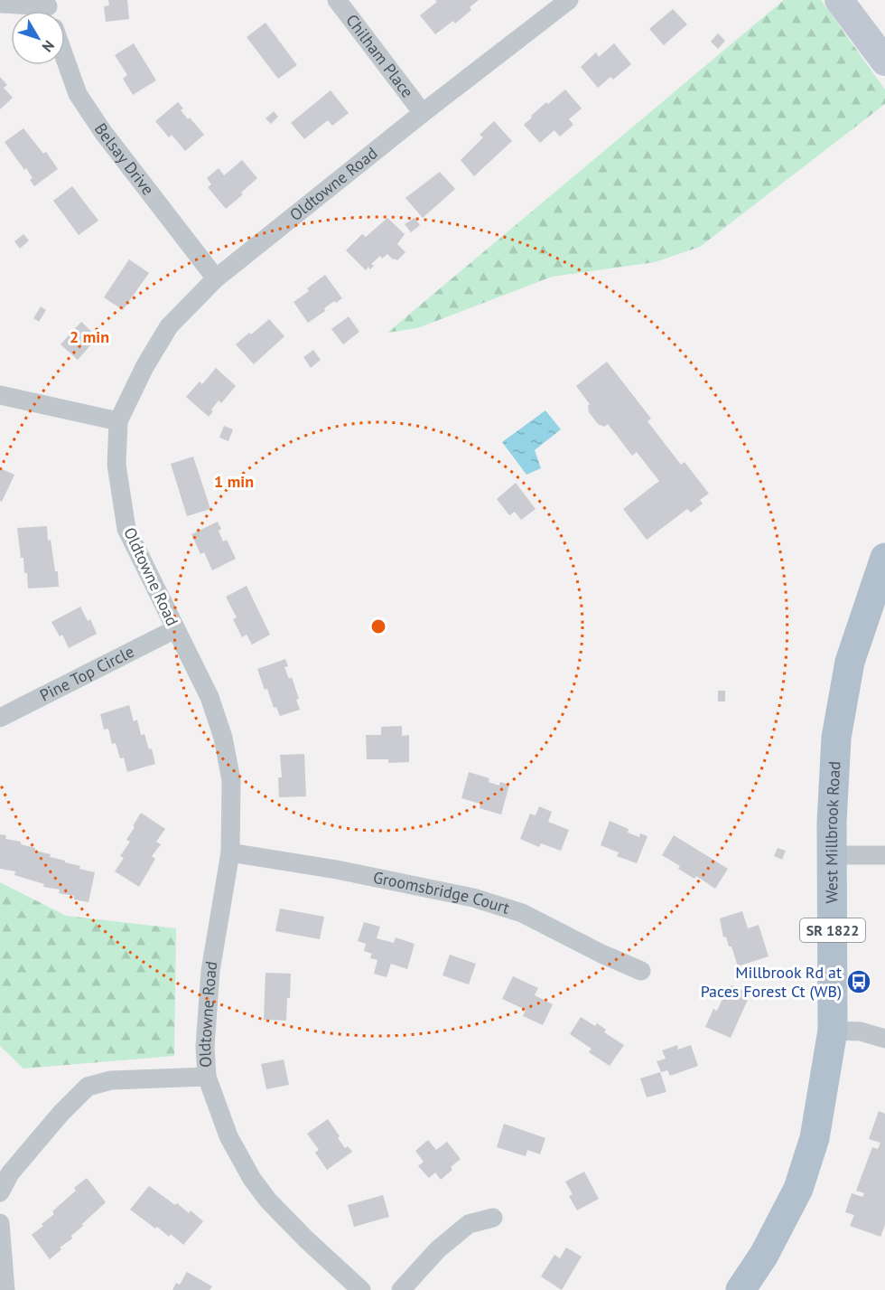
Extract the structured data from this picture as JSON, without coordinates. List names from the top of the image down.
{
  "streets": {
    "main road": ["West Millbrook Road", "SR 1822"],
    "street": [
      "Chilham Place",
      "Belsay Drive",
      "Oldtowne Road",
      "Pine Top Circle",
      "Groomsbridge Court"
    ]
  },
  "crossings": [
    ["Chilham Place", "Oldtowne Road"],
    ["Belsay Drive", "Oldtowne Road"],
    ["Oldtowne Road", "Pine Top Circle"],
    ["Oldtowne Road", "Groomsbridge Court"]
  ],
  "places": {
    "bus stop": ["Millbrook Rd at Paces Forest Ct (WB)"]
  },
  "north": "bottom right",
  "rings": ["2 min", "1 min"]
}
